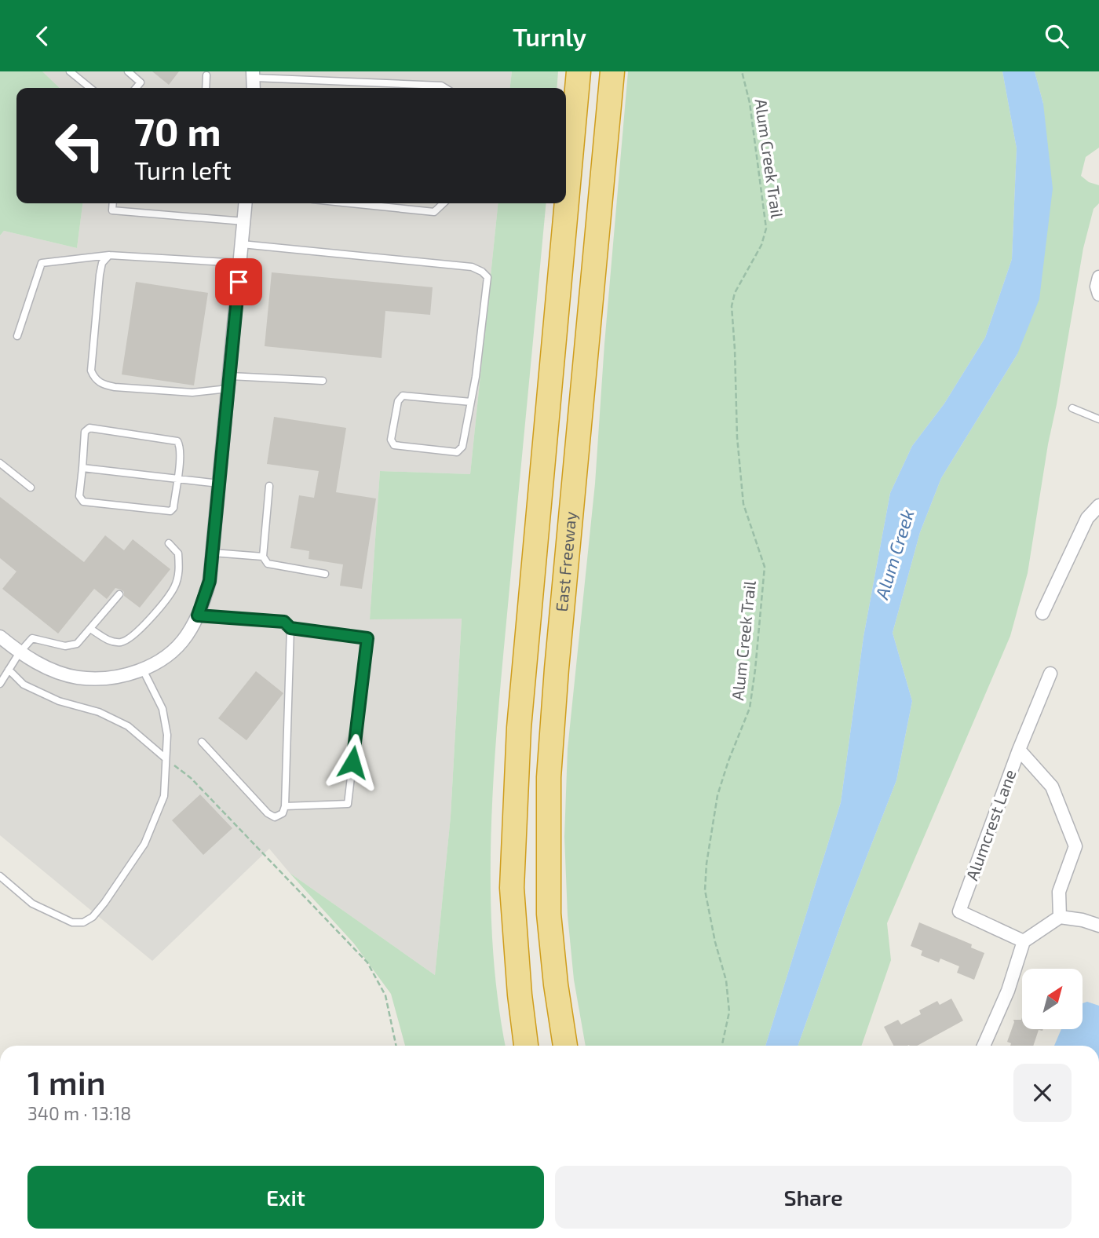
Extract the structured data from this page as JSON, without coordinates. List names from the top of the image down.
{
  "streets": {
    "highway": ["East Freeway"],
    "street": ["Alumcrest Lane"],
    "path": ["Alum Creek Trail"]
  },
  "water": ["Alum Creek"],
  "north": "top right",
  "page": {
    "header": "Turnly",
    "turn": ["70 m", "Turn left"],
    "heading": ["1 min", "340 m · 13:18"],
    "buttons": ["Exit", "Share"]
  }
}
